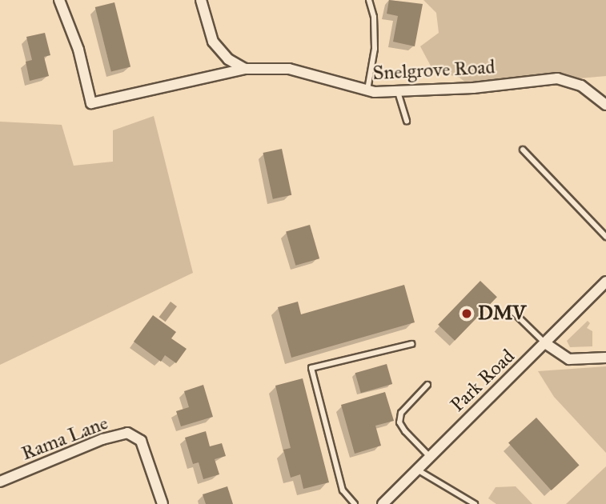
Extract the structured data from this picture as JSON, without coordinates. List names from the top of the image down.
{
  "streets": {
    "street": ["Snelgrove Road", "Park Road", "Rama Lane"]
  },
  "places": ["DMV"]
}
